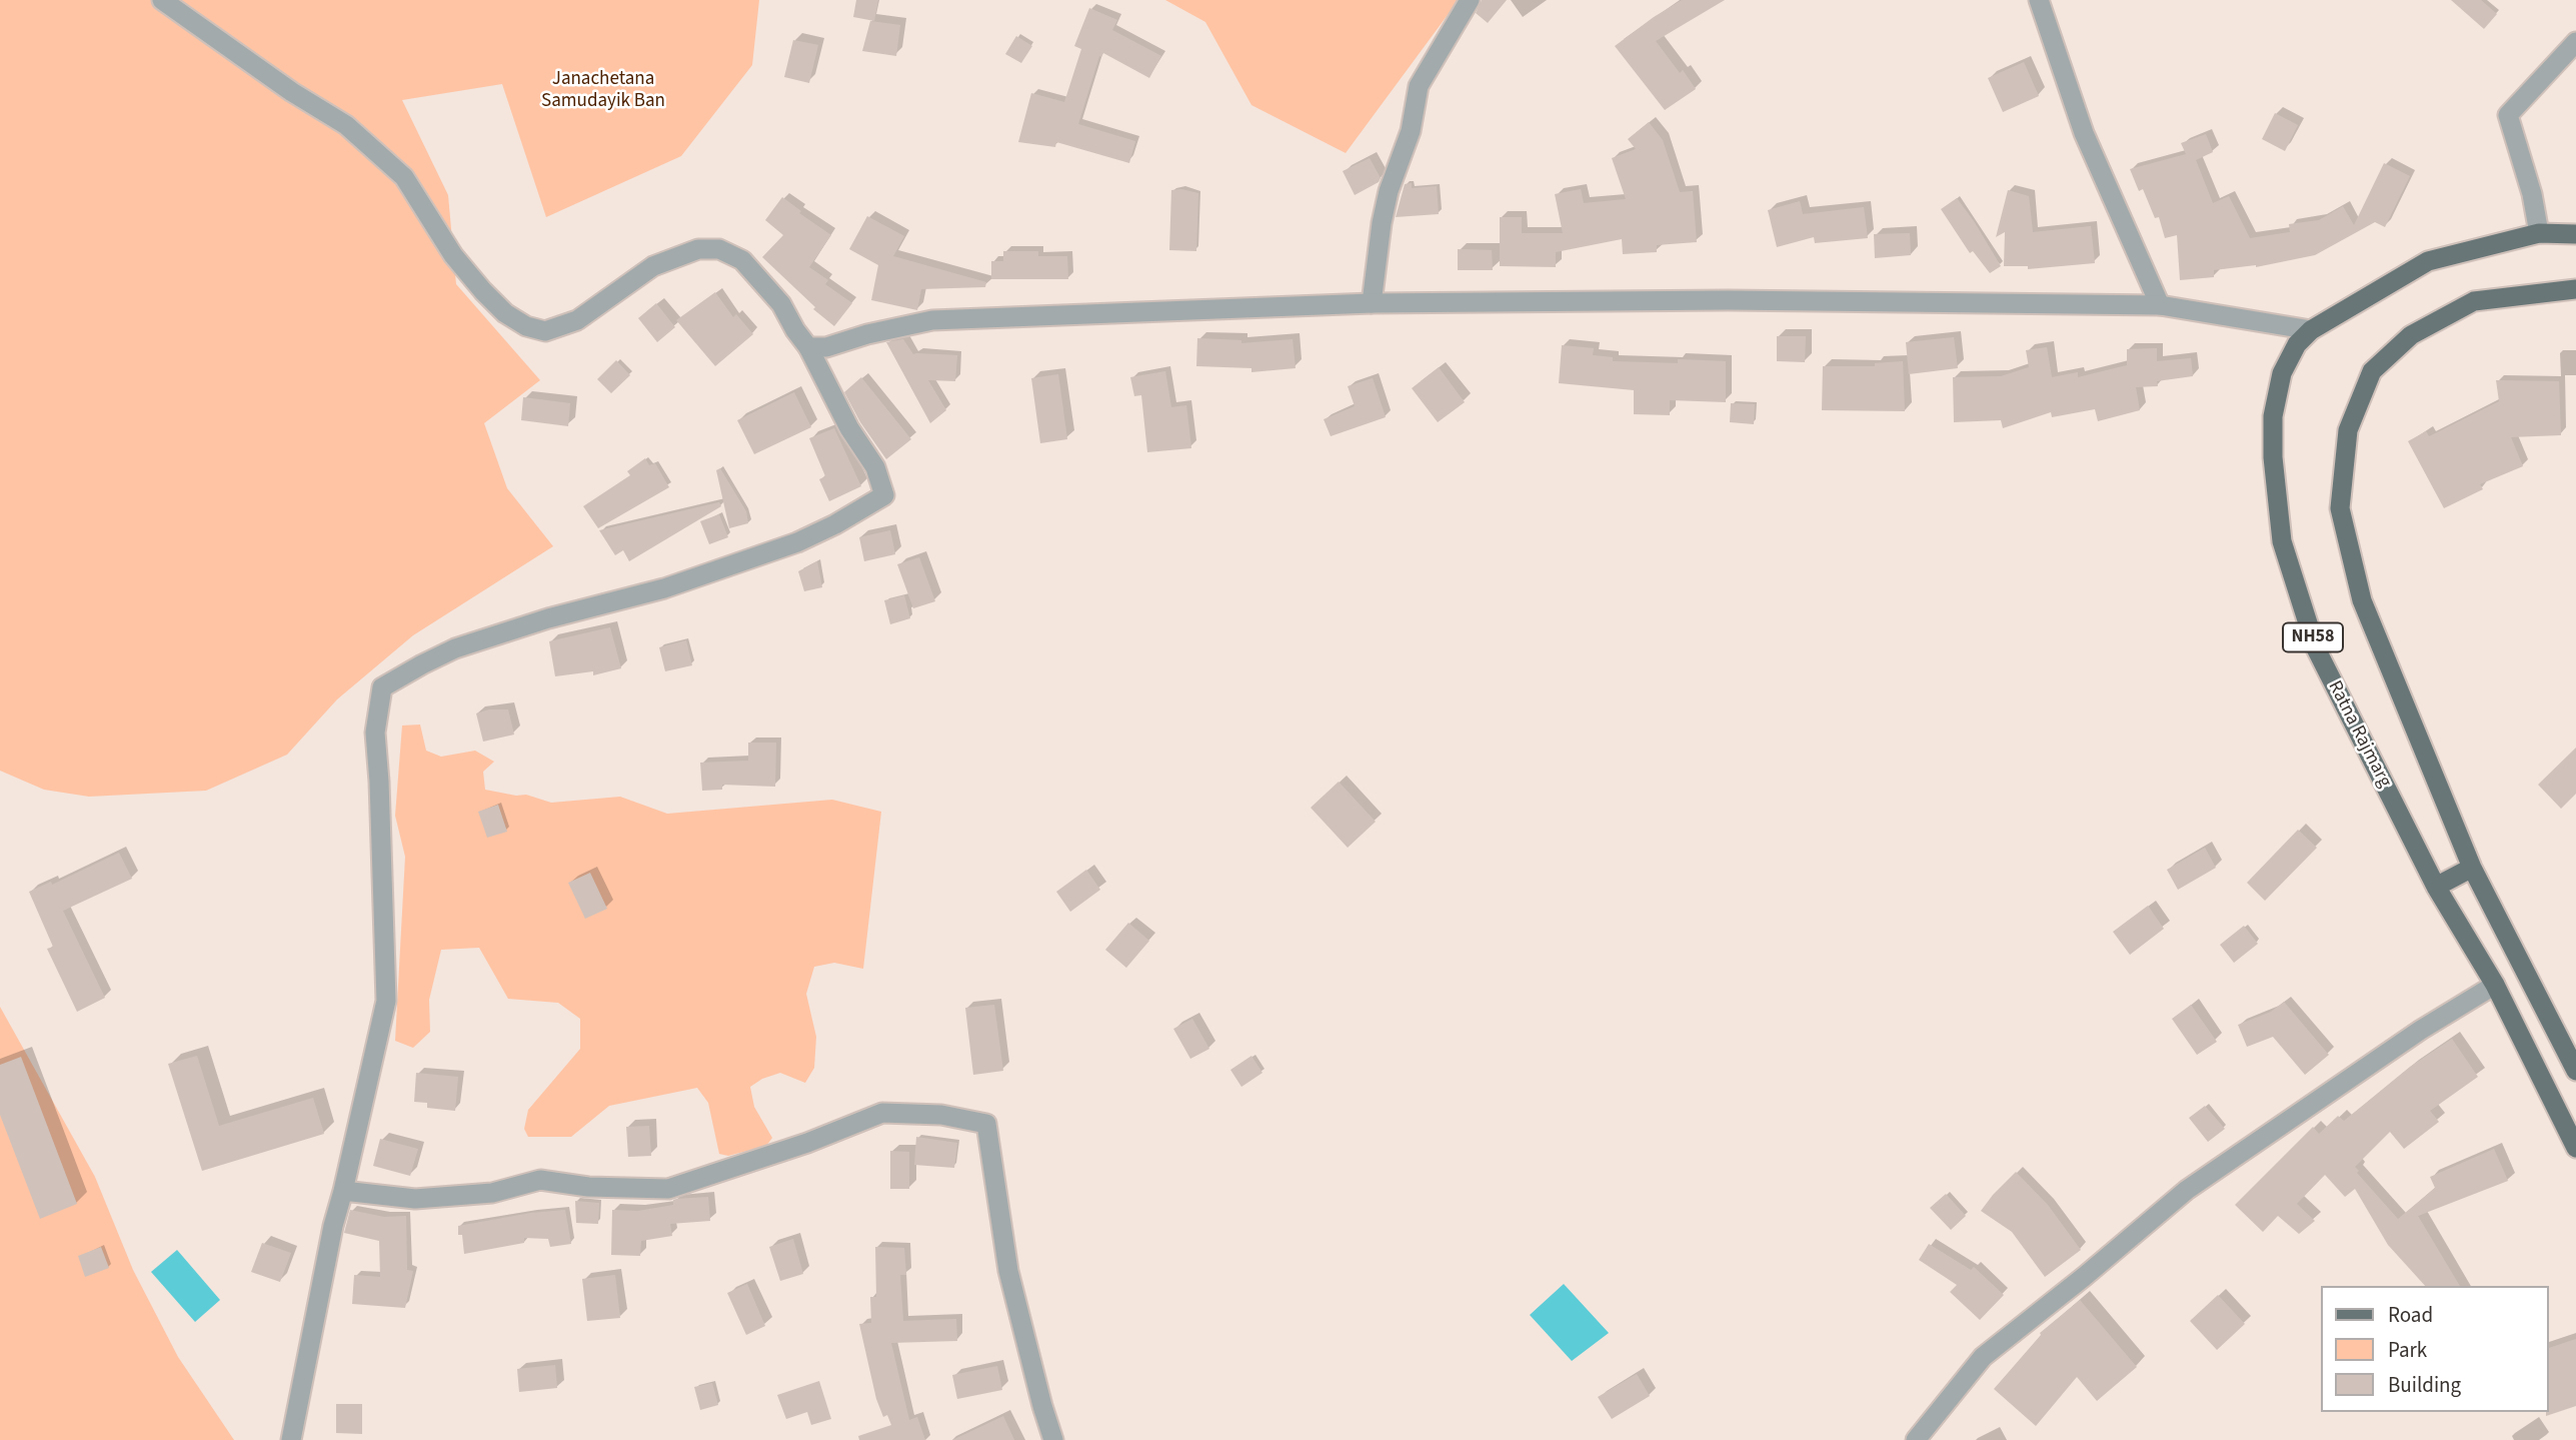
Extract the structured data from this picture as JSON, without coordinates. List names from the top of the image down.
{
  "streets": {
    "main road": ["NH58", "Ratna Rajmarg"]
  },
  "parks": ["Janachetana Samudayik Ban"],
  "legend": ["Road", "Park", "Building"]
}
